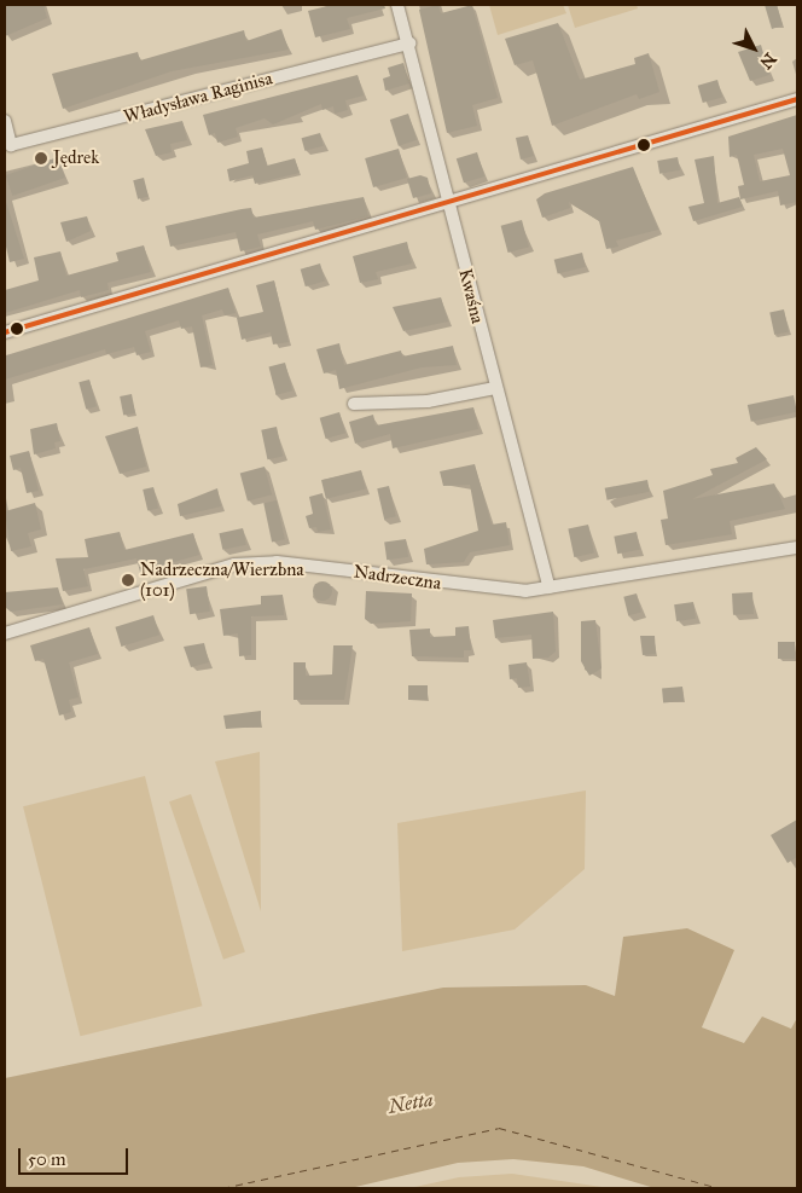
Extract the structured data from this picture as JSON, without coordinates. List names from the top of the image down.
{
  "streets": {
    "street": ["Władysława Raginisa", "Kwaśna", "Nadrzeczna"]
  },
  "crossings": [
    ["Władysława Raginisa", "Kwaśna"],
    ["Kwaśna", "Nadrzeczna"]
  ],
  "water": ["Netta"],
  "places": ["Jędrek", "Nadrzeczna/Wierzbna (101)"],
  "scale_bar": "50 m",
  "north": "bottom right"
}
